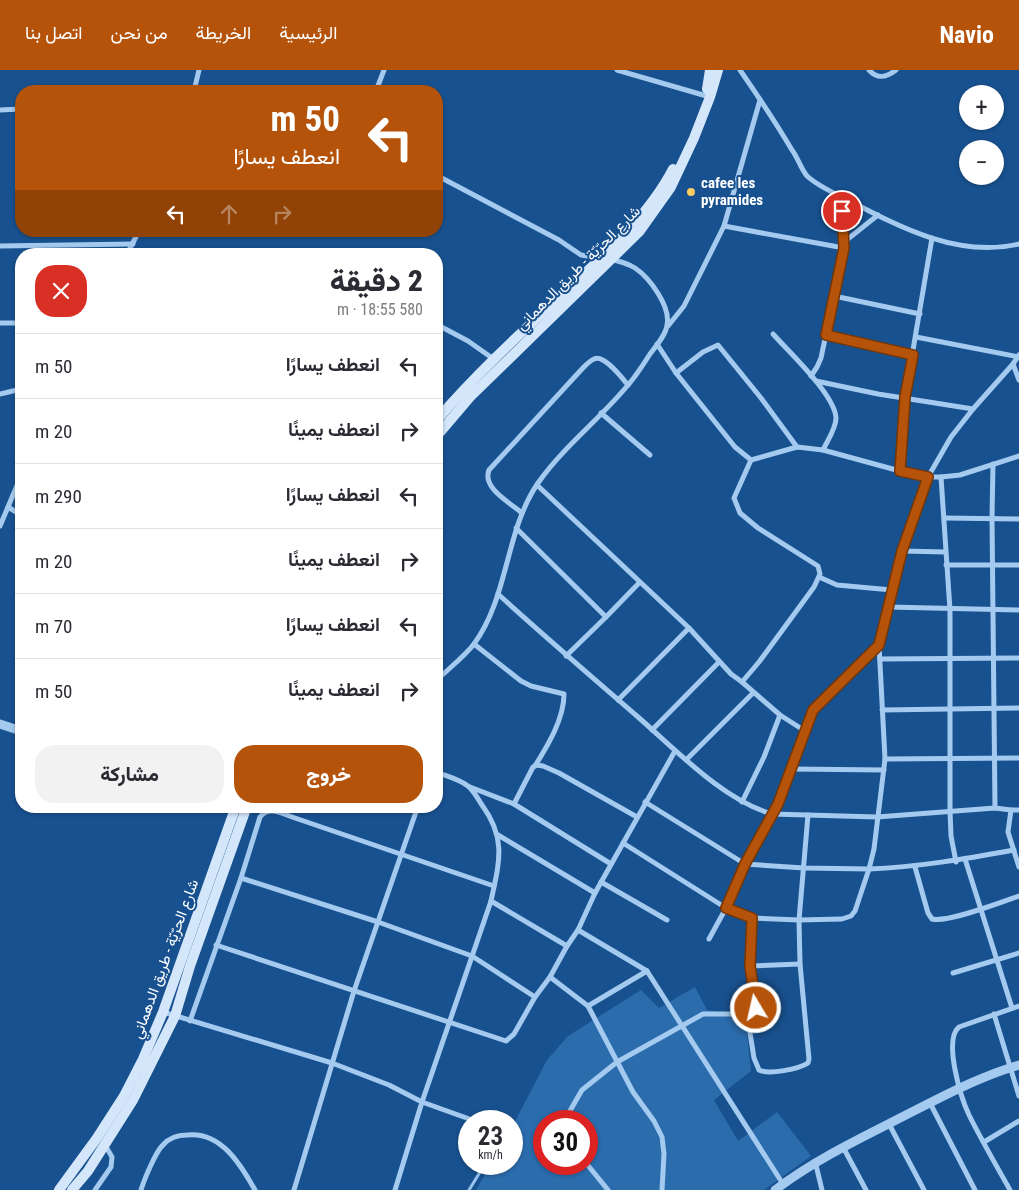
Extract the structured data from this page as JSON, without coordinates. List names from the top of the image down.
{
  "streets": {
    "main road": ["شارع الحرّيّة - طريق الدهماني"]
  },
  "places": ["cafee les pyramides"],
  "page": {
    "header": "Navio",
    "nav": [
      "الرئيسية",
      "الخريطة",
      "من نحن",
      "اتصل بنا"
    ],
    "map_buttons": ["+", "−"],
    "turn": ["50 m", "انعطف يسارًا"],
    "heading": ["2 دقيقة", "580 m · 18:55"],
    "list": [
      {
        "name": "انعطف يسارًا",
        "value": "50 m"
      },
      {
        "name": "انعطف يمينًا",
        "value": "20 m"
      },
      {
        "name": "انعطف يسارًا",
        "value": "290 m"
      },
      {
        "name": "انعطف يمينًا",
        "value": "20 m"
      },
      {
        "name": "انعطف يسارًا",
        "value": "70 m"
      },
      {
        "name": "انعطف يمينًا",
        "value": "50 m"
      }
    ],
    "buttons": ["خروج", "مشاركة"],
    "speed": "23 km/h",
    "limit": "30"
  }
}
